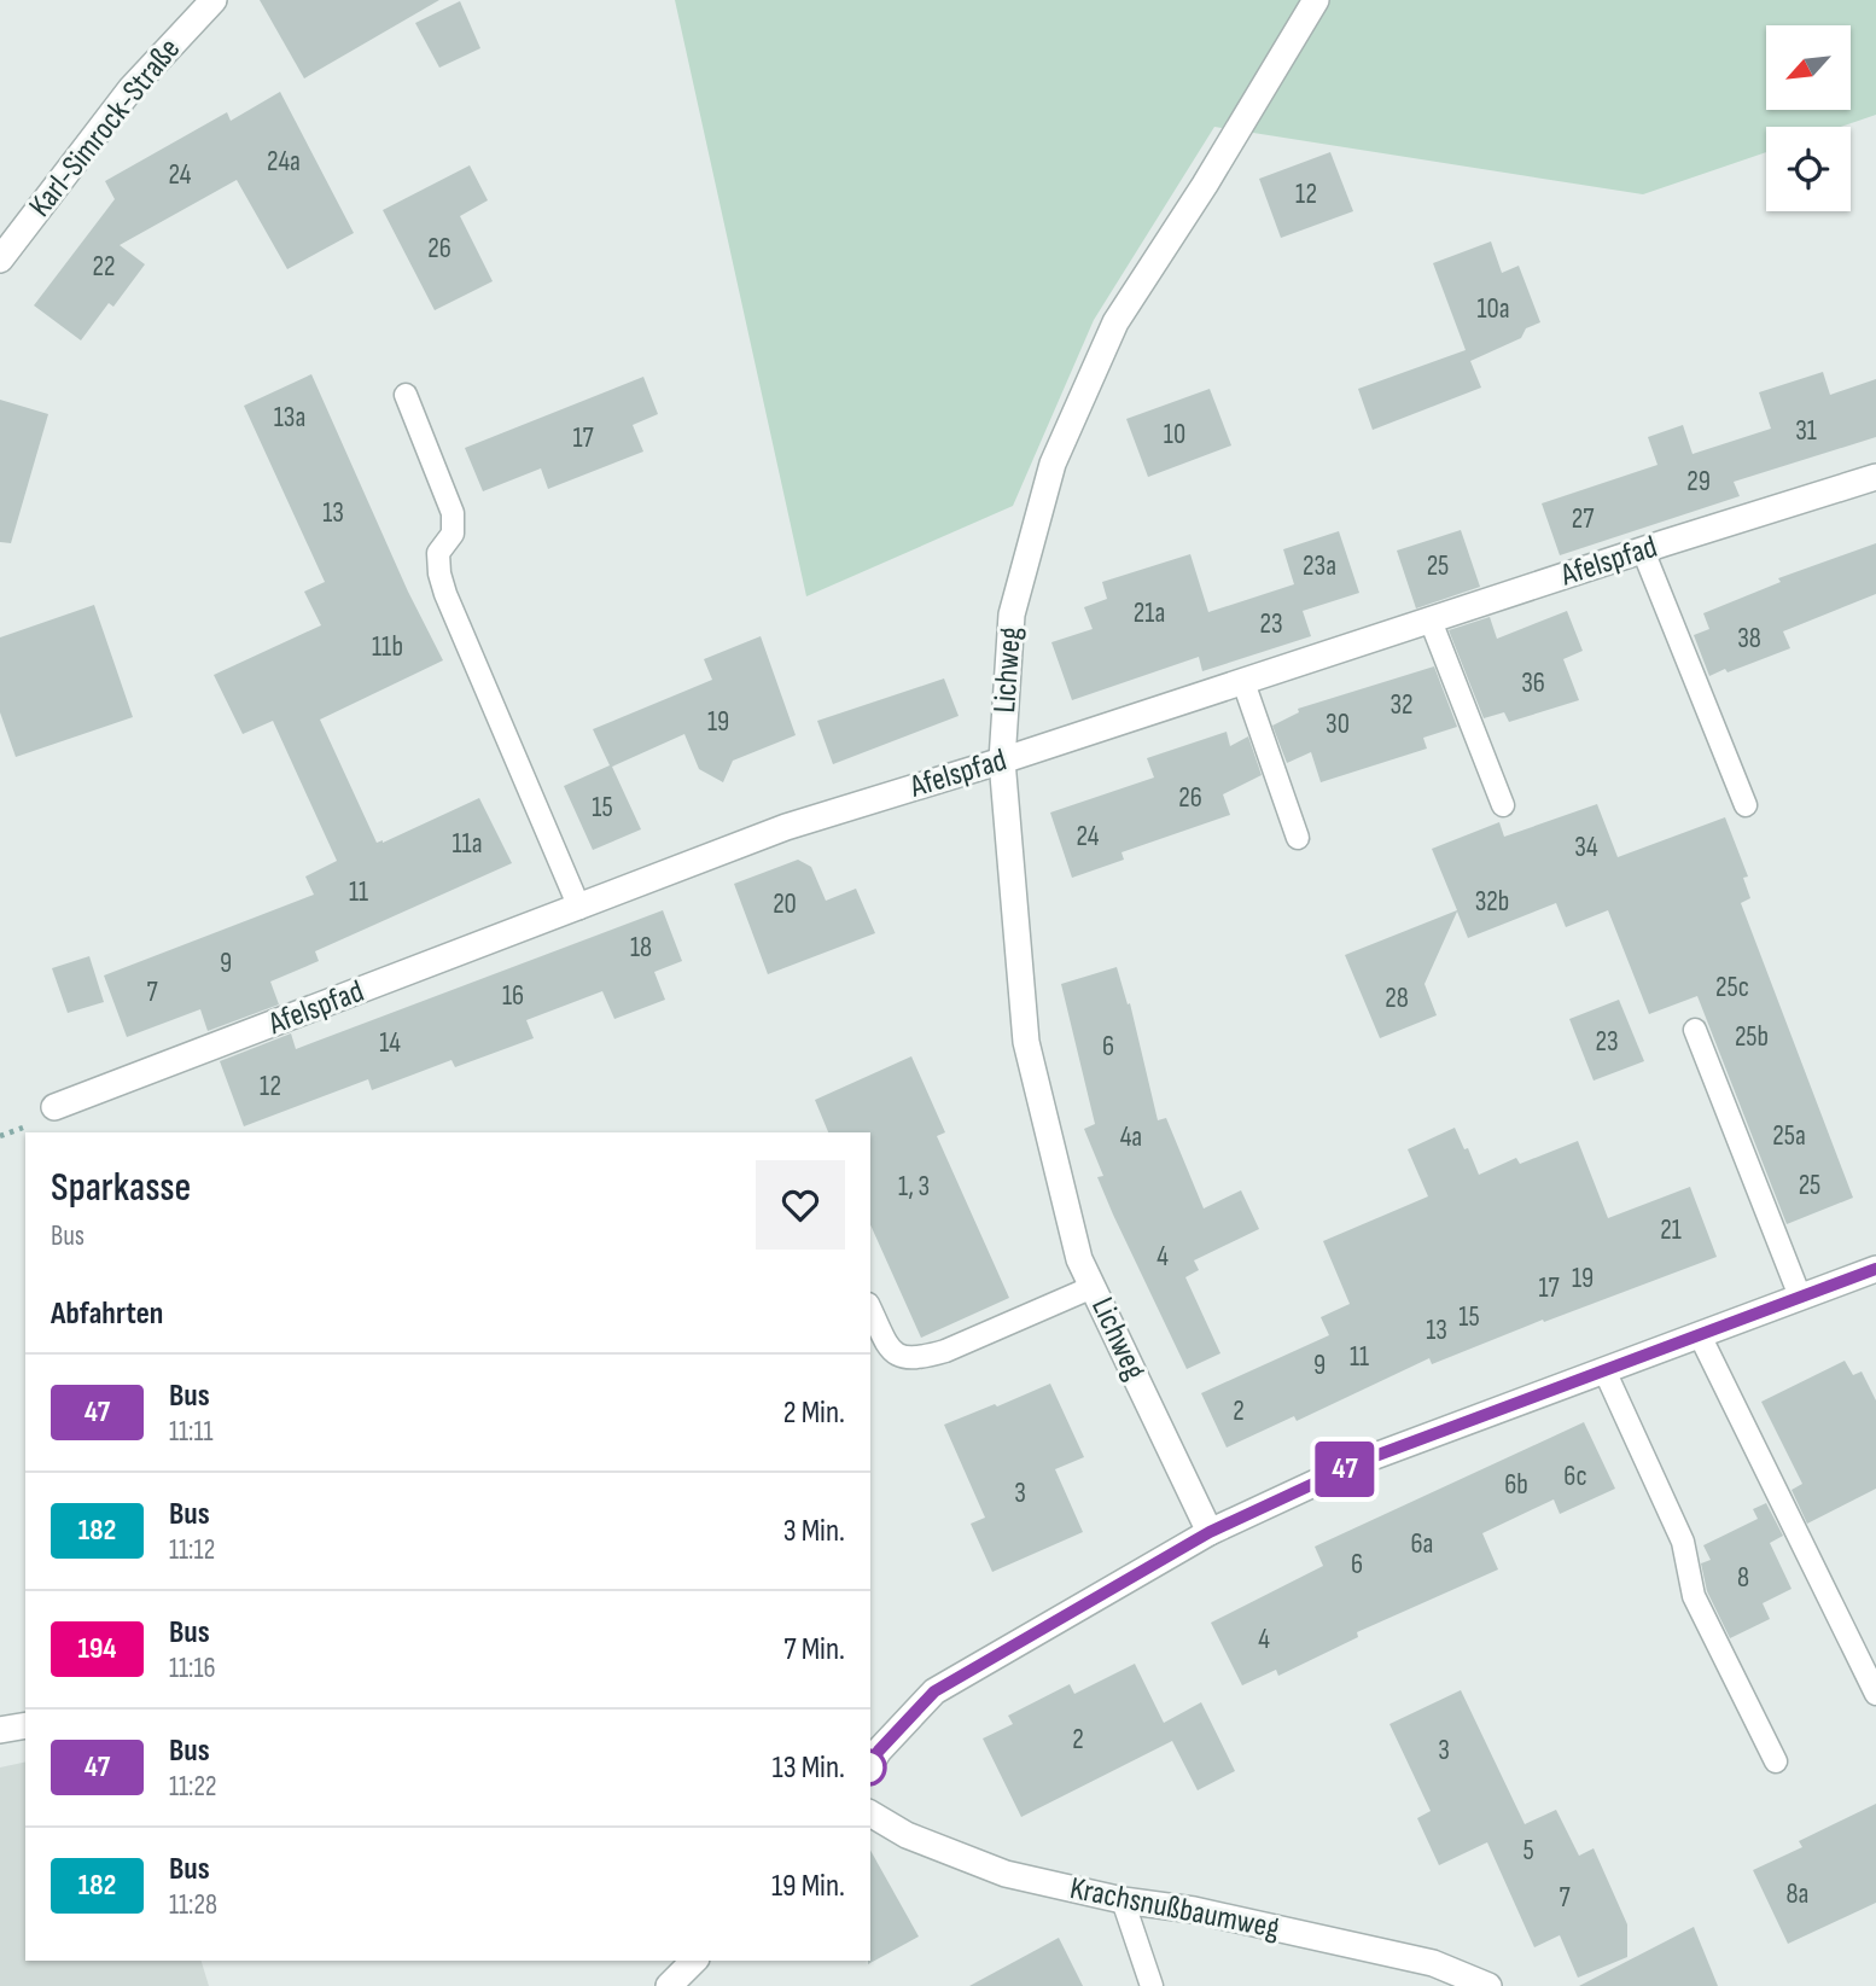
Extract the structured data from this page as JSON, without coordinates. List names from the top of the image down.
{
  "streets": {
    "street": [
      "Karl-Simrock-Straße",
      "Afelspfad",
      "Lichweg",
      "Krachsnußbaumweg"
    ]
  },
  "crossings": [
    ["Afelspfad", "Lichweg"]
  ],
  "lines": ["bus line 47"],
  "house_numbers": [
    "24a",
    "24",
    "12",
    "26",
    "22",
    "10a",
    "13a",
    "31",
    "10",
    "17",
    "29",
    "13",
    "27",
    "23a",
    "25",
    "21a",
    "23",
    "38",
    "11b",
    "36",
    "32",
    "19",
    "30",
    "26",
    "15",
    "24",
    "11a",
    "34",
    "11",
    "32b",
    "20",
    "18",
    "9",
    "25c",
    "7",
    "16",
    "28",
    "25b",
    "23",
    "14",
    "6",
    "12",
    "25a",
    "4a",
    "25",
    "1, 3",
    "21",
    "4",
    "19",
    "17",
    "15",
    "13",
    "11",
    "9",
    "2",
    "6c",
    "6b",
    "3",
    "6a",
    "6",
    "8",
    "4",
    "2",
    "3",
    "5",
    "8a",
    "7"
  ],
  "north": "bottom left",
  "page": {
    "on_map": "47",
    "heading": [
      ["Sparkasse", "Bus"],
      "Abfahrten"
    ],
    "list": [
      {
        "mark": "47",
        "name": "Bus",
        "note": "11:11",
        "value": "2 Min."
      },
      {
        "mark": "182",
        "name": "Bus",
        "note": "11:12",
        "value": "3 Min."
      },
      {
        "mark": "194",
        "name": "Bus",
        "note": "11:16",
        "value": "7 Min."
      },
      {
        "mark": "47",
        "name": "Bus",
        "note": "11:22",
        "value": "13 Min."
      },
      {
        "mark": "182",
        "name": "Bus",
        "note": "11:28",
        "value": "19 Min."
      }
    ]
  }
}
